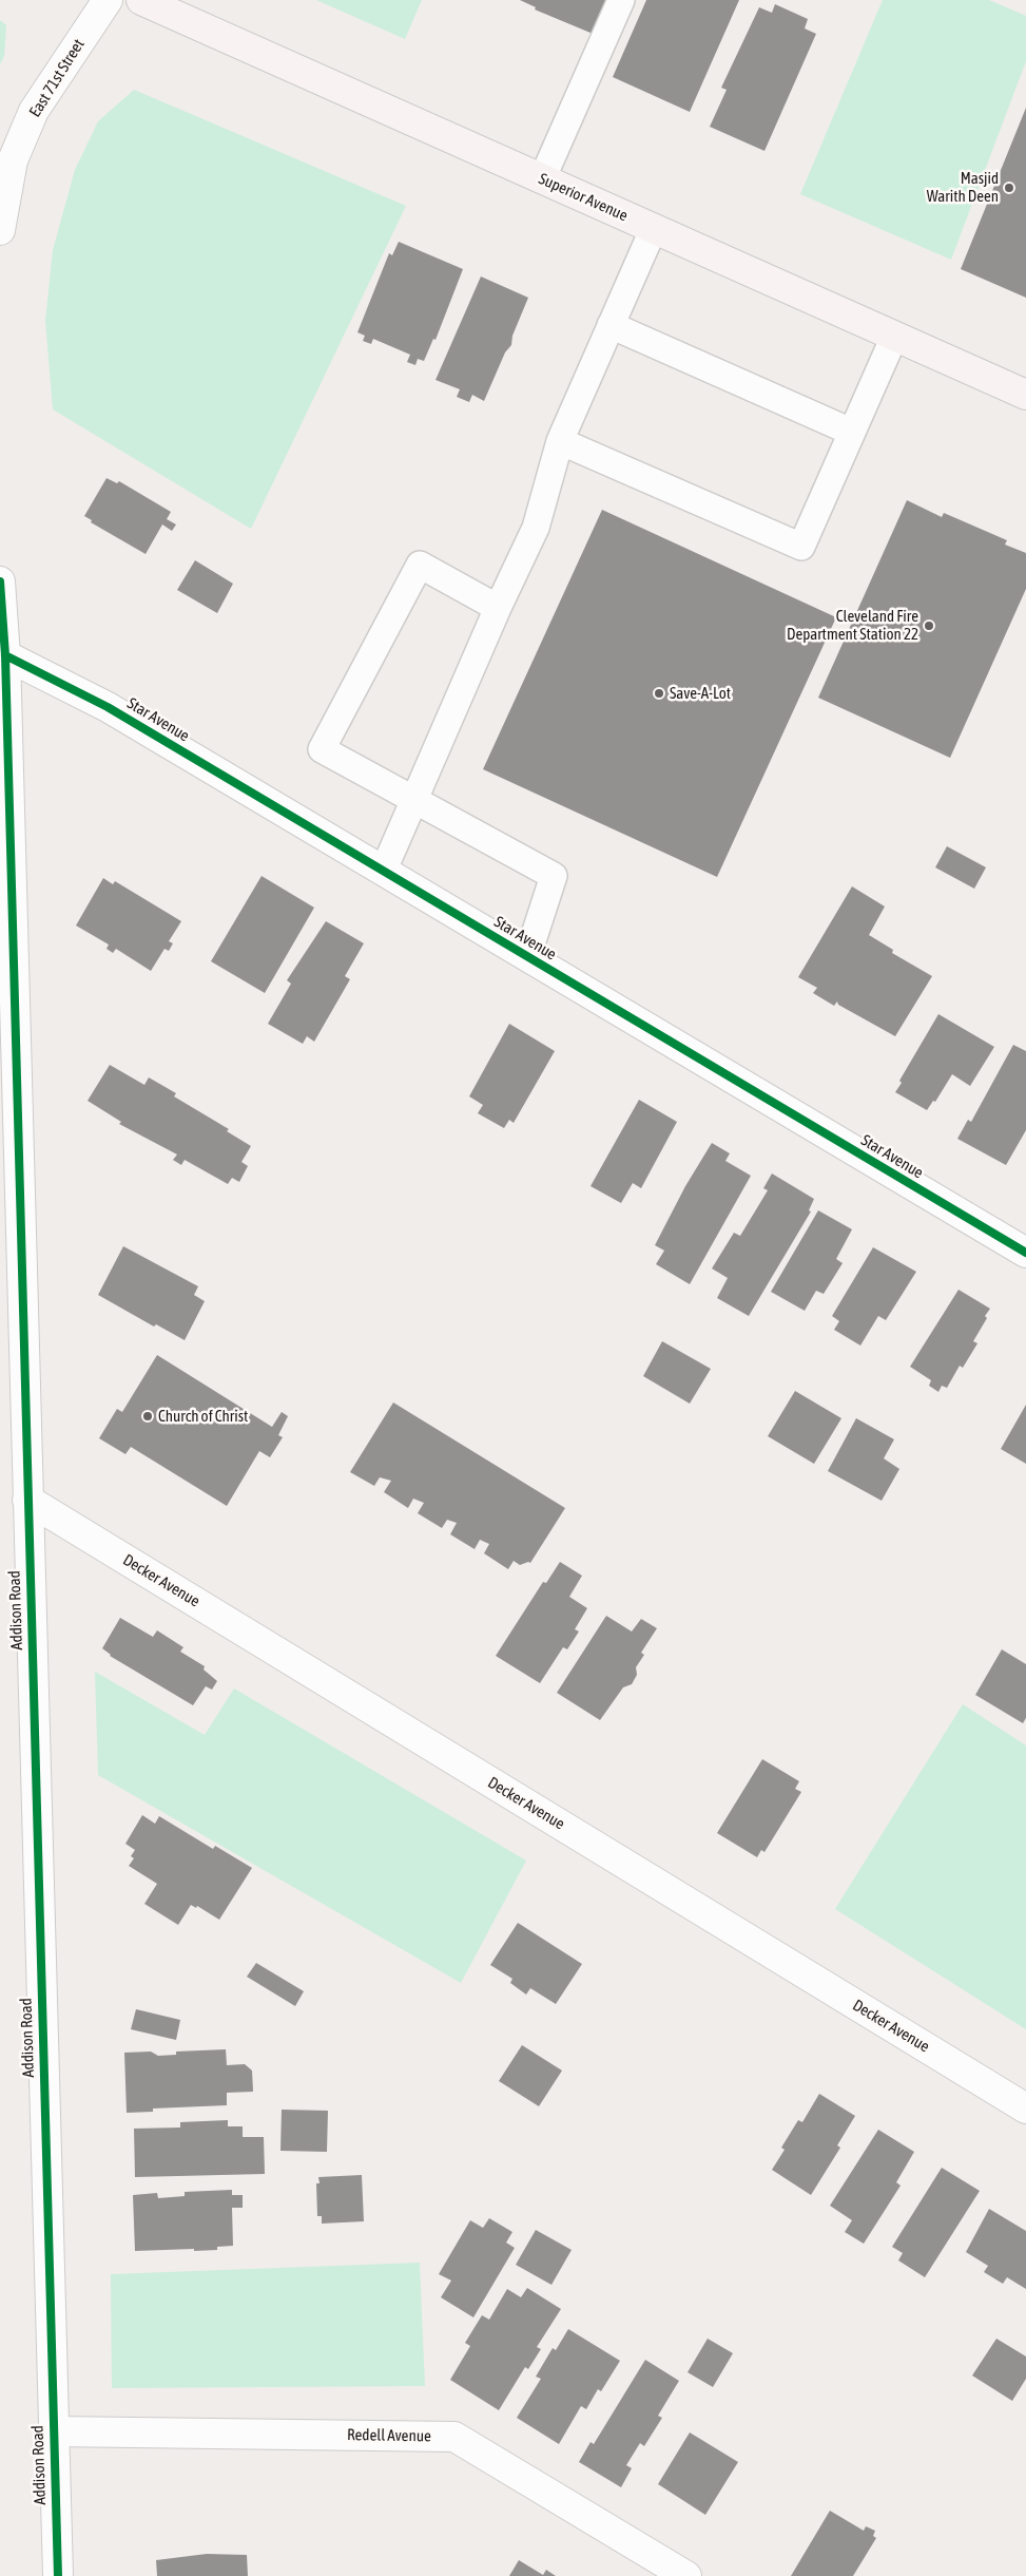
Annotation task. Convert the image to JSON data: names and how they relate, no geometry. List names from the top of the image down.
{
  "streets": {
    "main road": ["Superior Avenue"],
    "street": [
      "East 71st Street",
      "Star Avenue",
      "Decker Avenue",
      "Addison Road",
      "Redell Avenue"
    ]
  },
  "crossings": [
    ["Star Avenue", "Addison Road"],
    ["Decker Avenue", "Addison Road"],
    ["Addison Road", "Redell Avenue"]
  ],
  "places": [
    "Masjid Warith Deen",
    "Cleveland Fire Department Station 22",
    "Save-A-Lot",
    "Church of Christ"
  ]
}
